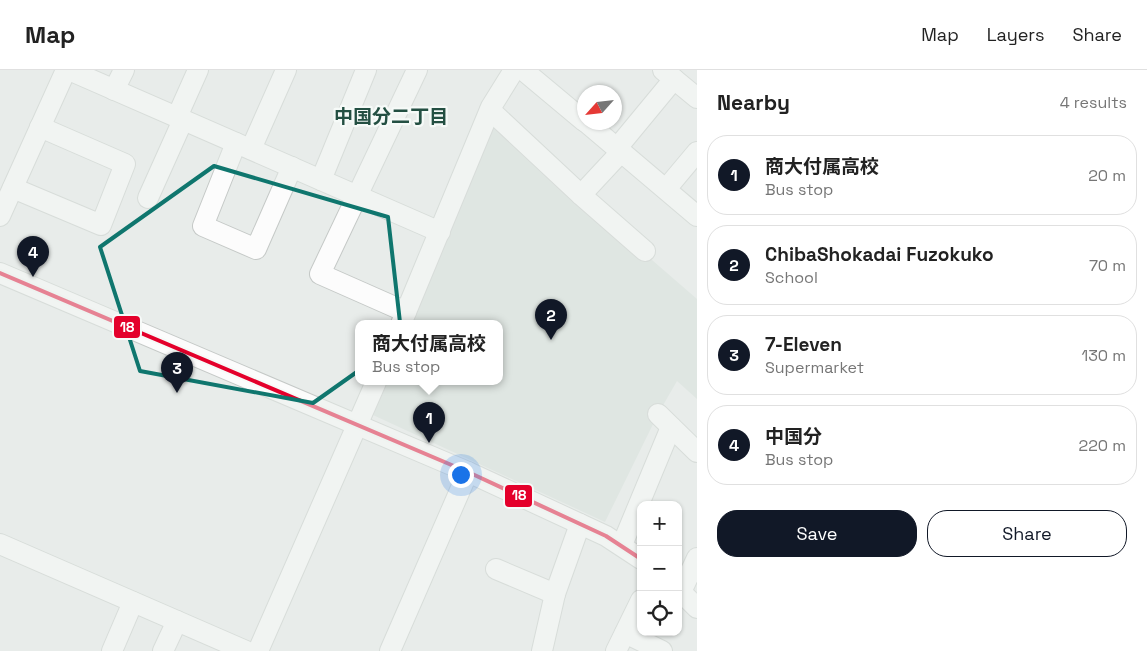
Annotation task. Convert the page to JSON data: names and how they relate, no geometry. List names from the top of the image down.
{
  "districts": ["中国分二丁目"],
  "lines": ["transit line 18"],
  "north": "bottom left",
  "page": {
    "header": "Map",
    "nav": ["Map", "Layers", "Share"],
    "heading": ["Nearby", "4 results"],
    "list": [
      {
        "mark": "1",
        "name": "商大付属高校",
        "note": "Bus stop",
        "value": "20 m"
      },
      {
        "mark": "2",
        "name": "ChibaShokadai Fuzokuko",
        "note": "School",
        "value": "70 m"
      },
      {
        "mark": "3",
        "name": "7-Eleven",
        "note": "Supermarket",
        "value": "130 m"
      },
      {
        "mark": "4",
        "name": "中国分",
        "note": "Bus stop",
        "value": "220 m"
      }
    ],
    "pins": [
      "4",
      "2",
      "3",
      "1"
    ],
    "popup": ["商大付属高校", "Bus stop"],
    "buttons": ["Save", "Share"],
    "map_buttons": ["+", "−"]
  }
}
